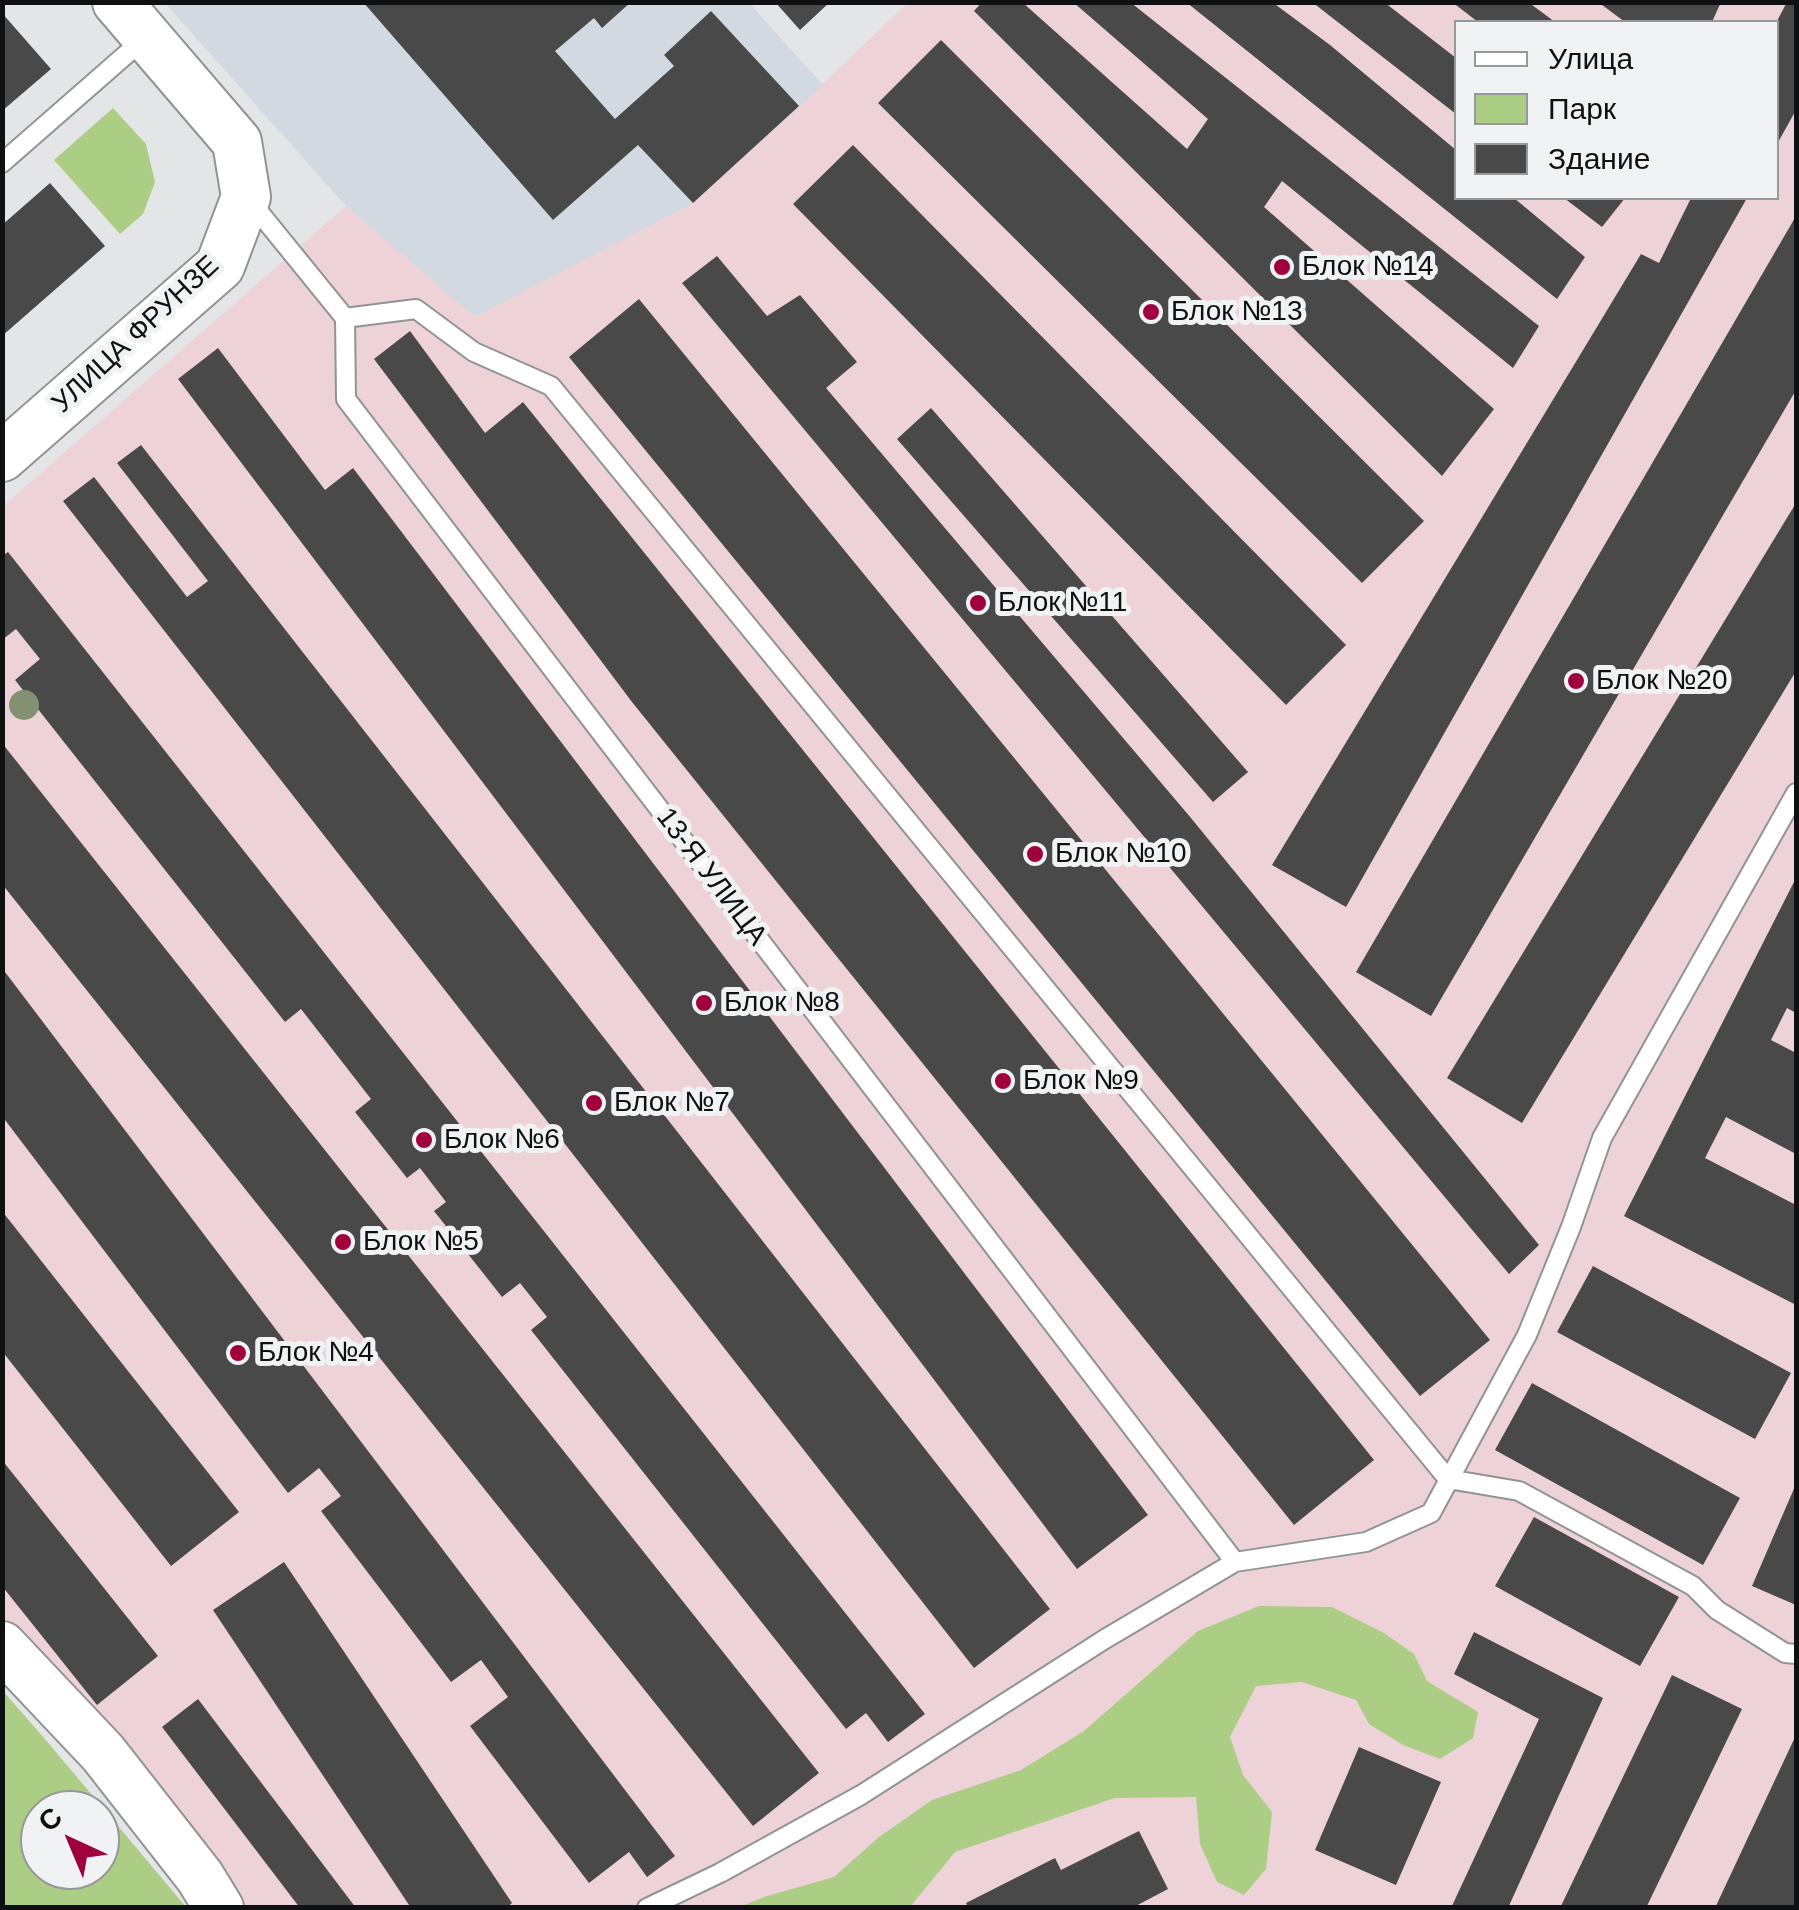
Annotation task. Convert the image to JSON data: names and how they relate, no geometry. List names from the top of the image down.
{
  "streets": {
    "street": ["УЛИЦА ФРУНЗЕ"],
    "lane": ["13-Я УЛИЦА"]
  },
  "places": [
    "Блок №14",
    "Блок №13",
    "Блок №11",
    "Блок №20",
    "Блок №10",
    "Блок №8",
    "Блок №9",
    "Блок №7",
    "Блок №6",
    "Блок №5",
    "Блок №4"
  ],
  "legend": ["Улица", "Парк", "Здание"],
  "north": "top left"
}
